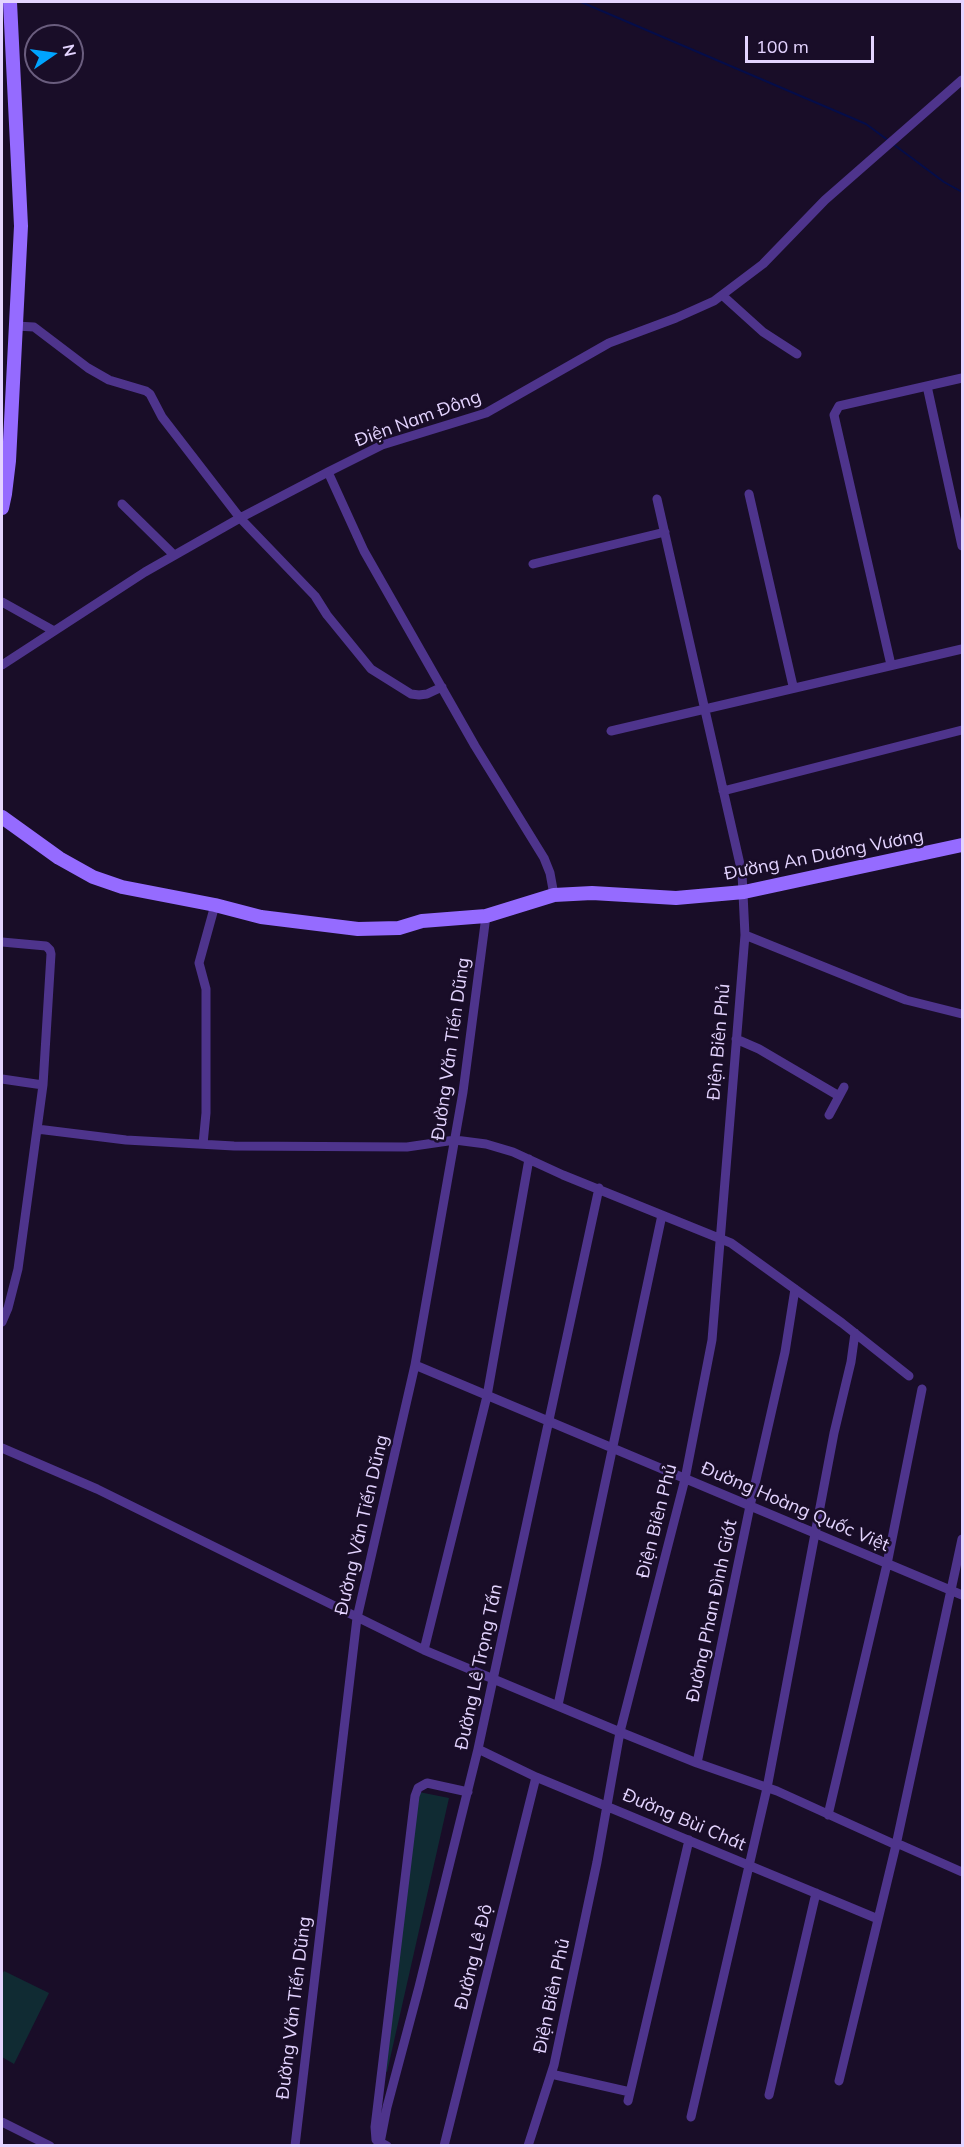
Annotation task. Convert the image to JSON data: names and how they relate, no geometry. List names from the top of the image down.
{
  "streets": {
    "main road": ["Đường An Dương Vương"],
    "street": [
      "Điện Nam Đông",
      "Điện Biên Phủ",
      "Đường Văn Tiến Dũng",
      "Đường Hoàng Quốc Việt",
      "Đường Phan Đình Giót",
      "Đường Lê Trọng Tấn",
      "Đường Bùi Chát",
      "Đường Lê Độ"
    ]
  },
  "crossings": [
    ["Đường An Dương Vương", "Điện Biên Phủ"],
    ["Đường An Dương Vương", "Đường Văn Tiến Dũng"],
    ["Điện Biên Phủ", "Đường Hoàng Quốc Việt"],
    ["Điện Biên Phủ", "Đường Bùi Chát"],
    ["Đường Văn Tiến Dũng", "Đường Hoàng Quốc Việt"],
    ["Đường Hoàng Quốc Việt", "Đường Phan Đình Giót"],
    ["Đường Hoàng Quốc Việt", "Đường Lê Trọng Tấn"],
    ["Đường Lê Trọng Tấn", "Đường Bùi Chát"],
    ["Đường Bùi Chát", "Đường Lê Độ"]
  ],
  "scale_bar": "100 m",
  "north": "right"
}
